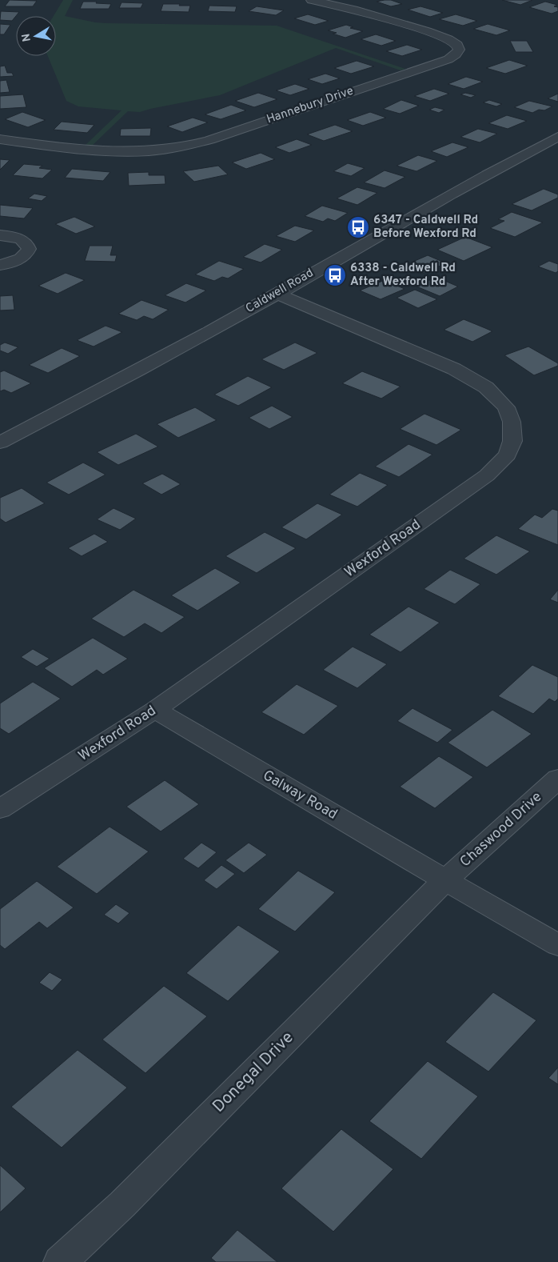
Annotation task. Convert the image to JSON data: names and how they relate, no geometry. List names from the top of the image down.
{
  "streets": {
    "street": [
      "Hannebury Drive",
      "Caldwell Road",
      "Wexford Road",
      "Galway Road",
      "Chaswood Drive",
      "Donegal Drive"
    ]
  },
  "crossings": [
    ["Caldwell Road", "Wexford Road"],
    ["Wexford Road", "Galway Road"],
    ["Galway Road", "Chaswood Drive"],
    ["Galway Road", "Donegal Drive"],
    ["Chaswood Drive", "Donegal Drive"]
  ],
  "places": {
    "bus stop": ["6347 - Caldwell Rd Before Wexford Rd", "6338 - Caldwell Rd After Wexford Rd"]
  },
  "north": "left"
}
